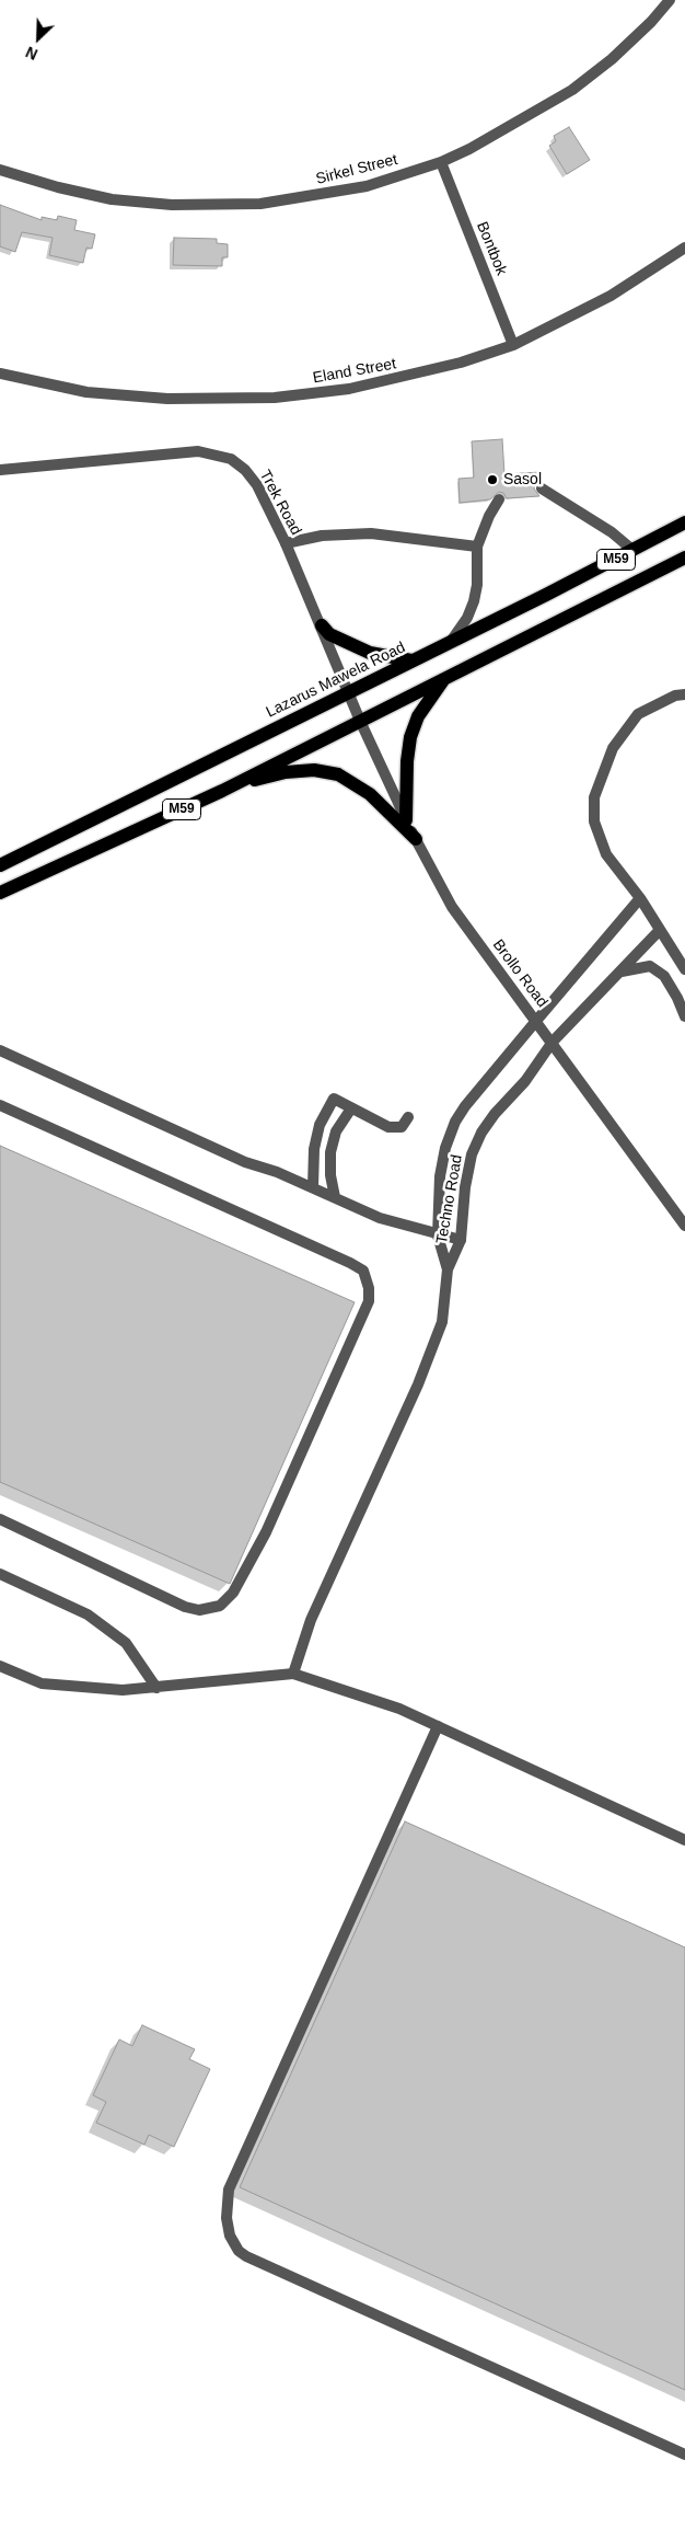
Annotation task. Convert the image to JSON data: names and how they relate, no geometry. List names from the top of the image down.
{
  "streets": {
    "main road": ["M59", "Lazarus Mawela Road"],
    "street": [
      "Sirkel Street",
      "Bontbok",
      "Eland Street",
      "Trek Road",
      "Brollo Road",
      "Techno Road"
    ]
  },
  "crossings": [
    ["Sirkel Street", "Bontbok"],
    ["Bontbok", "Eland Street"],
    ["Trek Road", "M59"],
    ["Trek Road", "Lazarus Mawela Road"],
    ["Trek Road", "Brollo Road"],
    ["M59", "Brollo Road"],
    ["Brollo Road", "Techno Road"]
  ],
  "places": ["Sasol"],
  "north": "bottom left"
}
